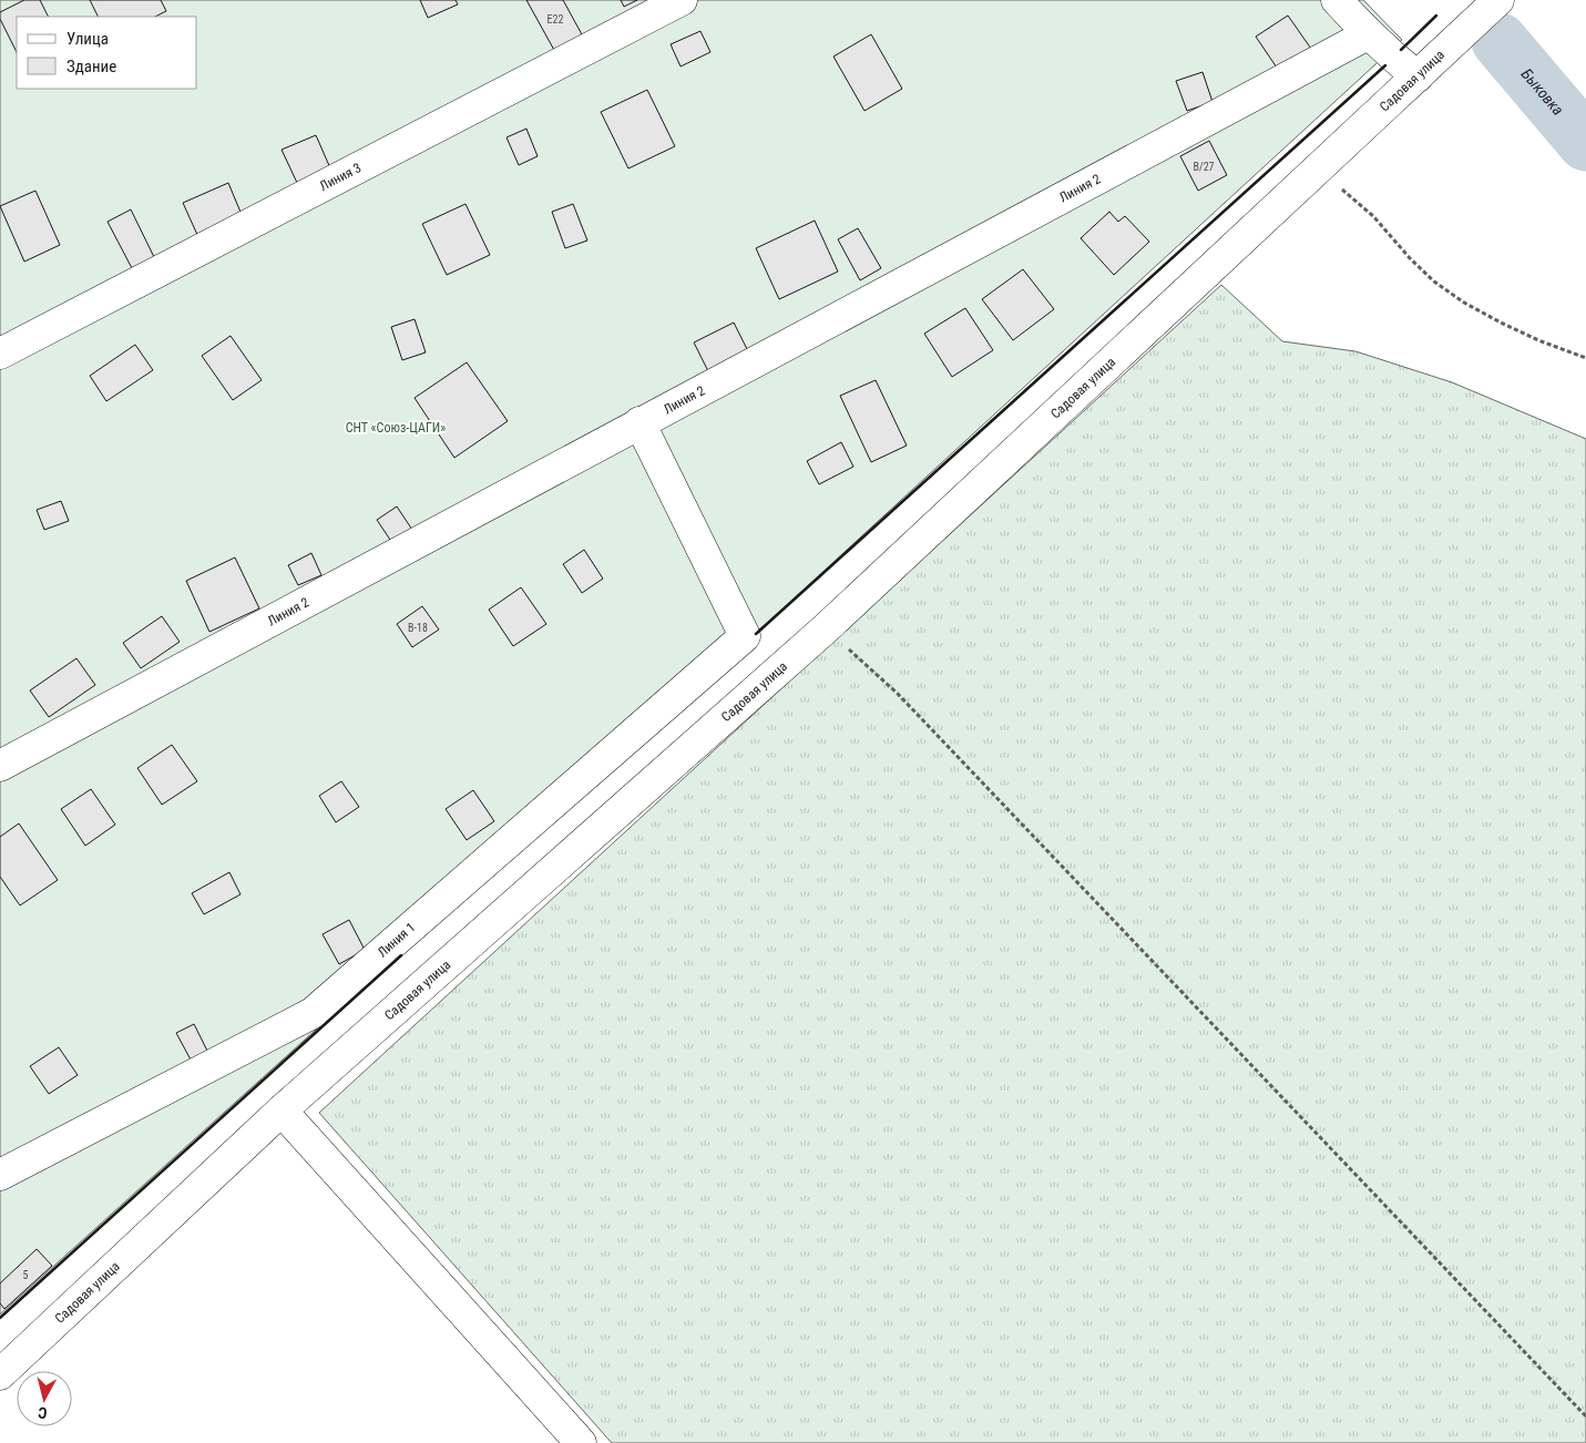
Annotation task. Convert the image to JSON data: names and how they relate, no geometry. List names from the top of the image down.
{
  "streets": {
    "street": [
      "Садовая улица",
      "Линия 3",
      "Линия 2",
      "Линия 1"
    ]
  },
  "crossings": [
    ["Линия 2", "Линия 1"]
  ],
  "water": ["Быковка"],
  "parks": ["СНТ «Союз-ЦАГИ»"],
  "house_numbers": [
    "Е22",
    "В/27",
    "В-18",
    "5"
  ],
  "legend": ["Улица", "Здание"],
  "north": "bottom"
}
